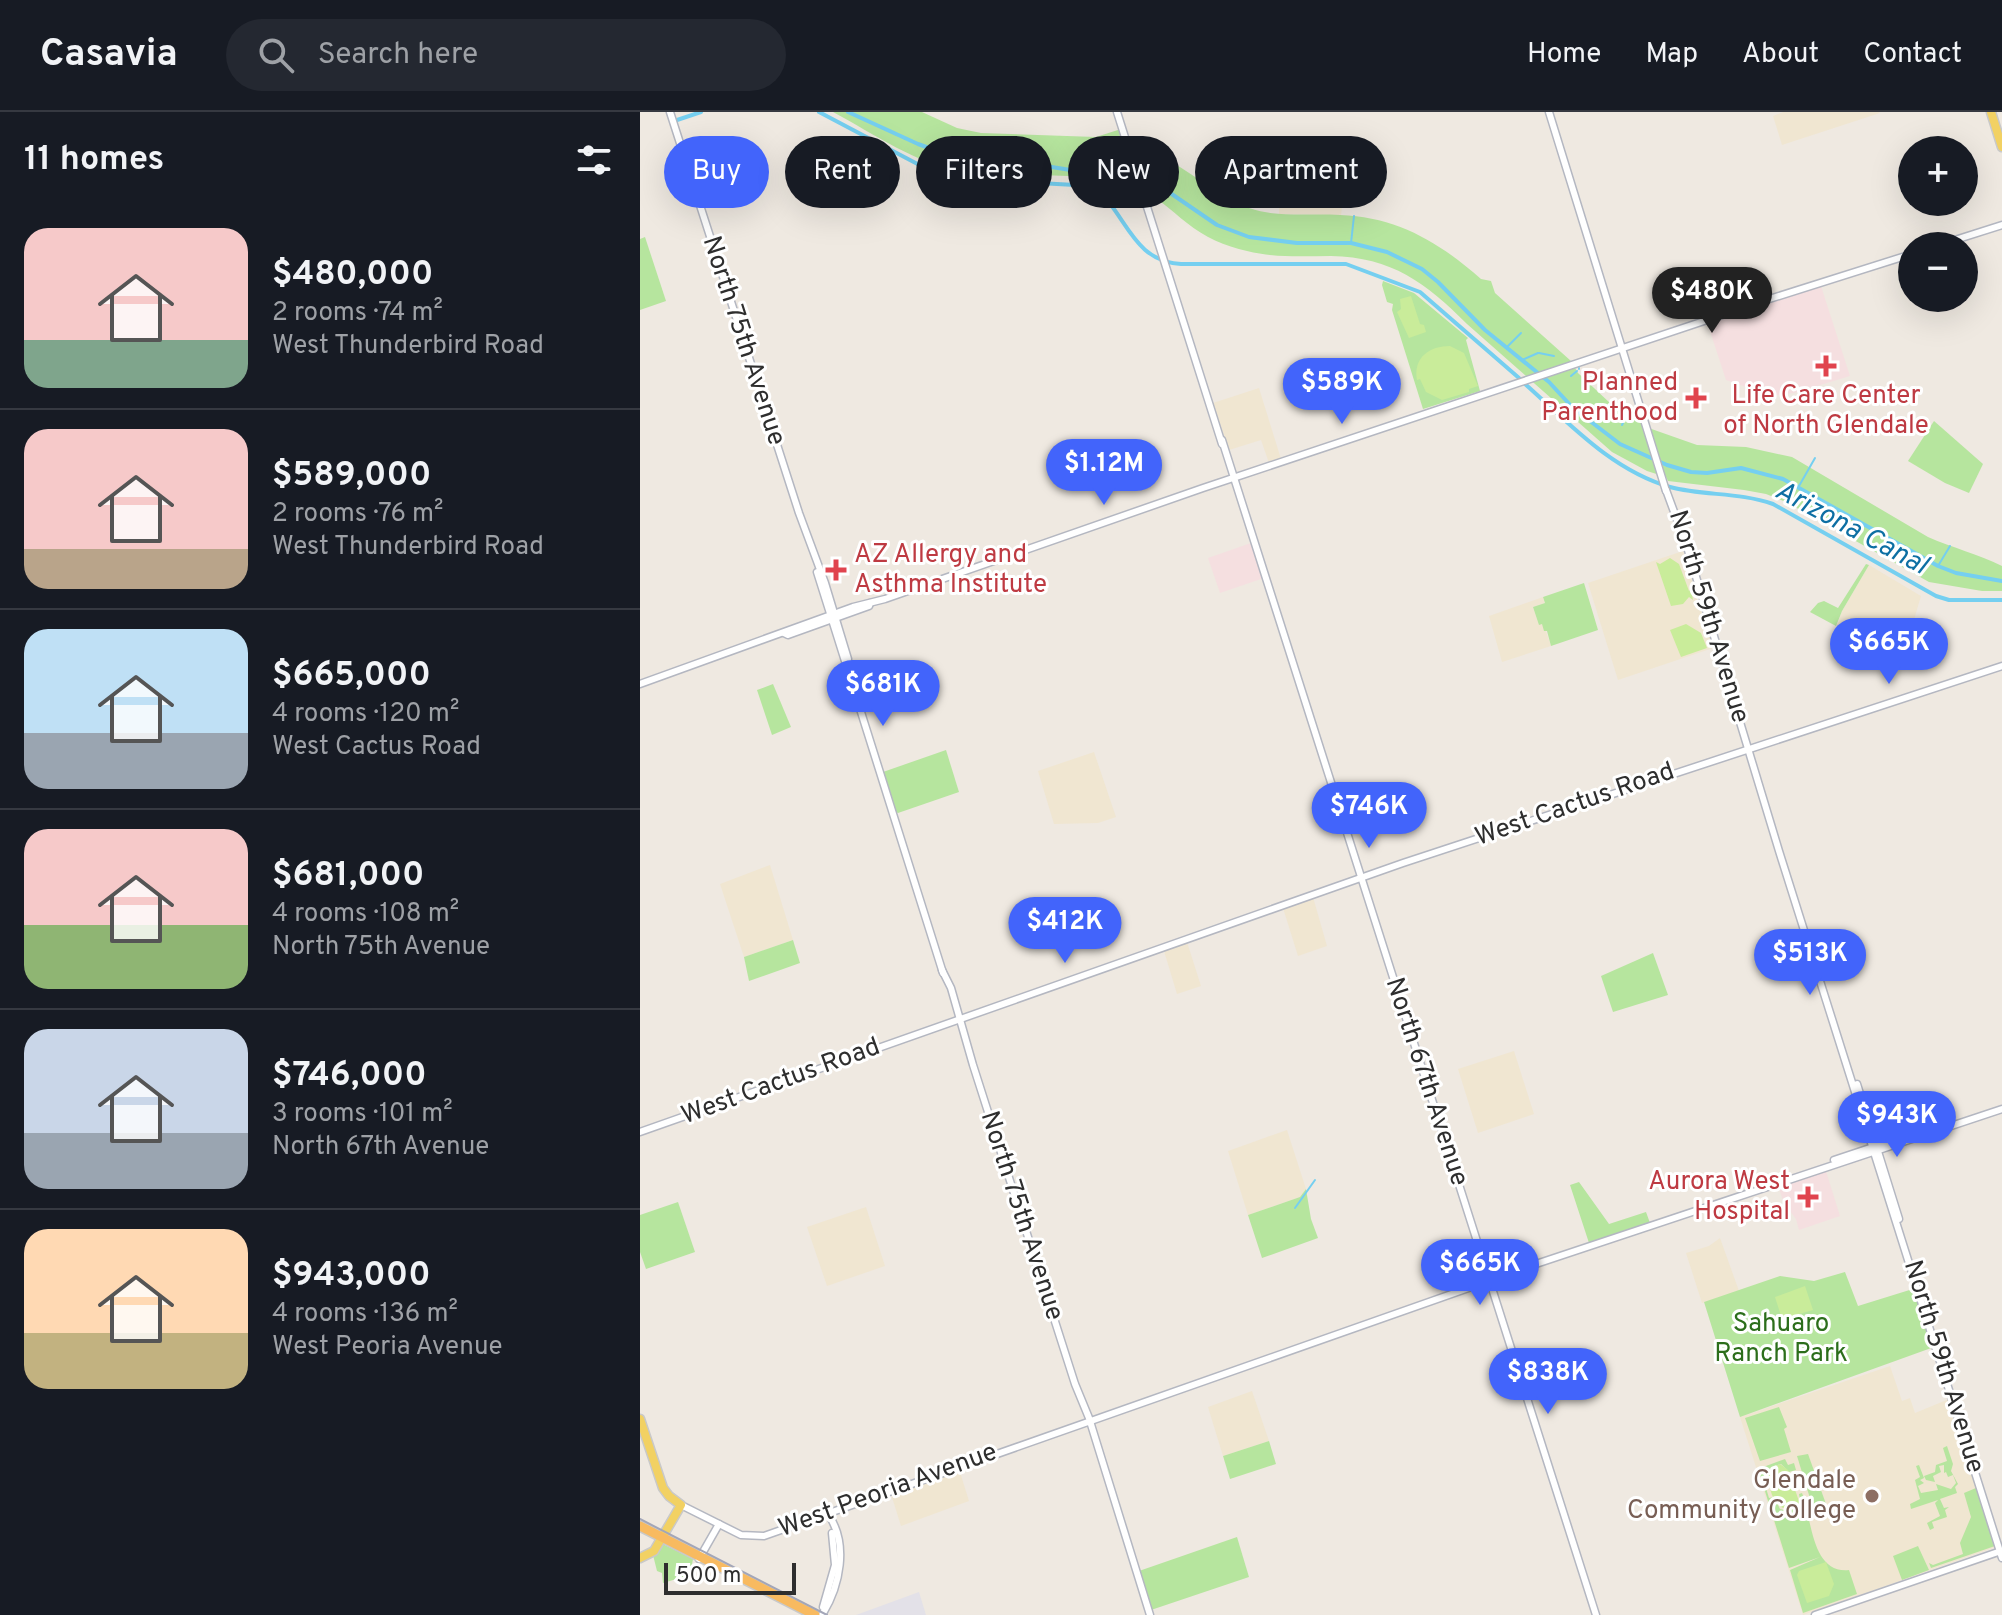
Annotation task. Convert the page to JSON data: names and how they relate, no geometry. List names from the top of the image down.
{
  "streets": {
    "main road": [
      "North 75th Avenue",
      "North 59th Avenue",
      "West Cactus Road",
      "North 67th Avenue",
      "West Peoria Avenue"
    ]
  },
  "crossings": [
    ["North 75th Avenue", "West Cactus Road"],
    ["North 75th Avenue", "West Peoria Avenue"],
    ["North 59th Avenue", "West Cactus Road"],
    ["North 59th Avenue", "West Peoria Avenue"],
    ["West Cactus Road", "North 67th Avenue"],
    ["North 67th Avenue", "West Peoria Avenue"]
  ],
  "water": ["Arizona Canal"],
  "parks": ["Sahuaro Ranch Park"],
  "places": {
    "health": [
      "Life Care Center of North Glendale",
      "Planned Parenthood",
      "AZ Allergy and Asthma Institute",
      "Aurora West Hospital"
    ],
    "other": ["Glendale Community College"]
  },
  "scale_bar": "500 m",
  "page": {
    "header": "Casavia",
    "search": "Search here",
    "nav": [
      "Home",
      "Map",
      "About",
      "Contact"
    ],
    "heading": "11 homes",
    "map_buttons": ["+", "−"],
    "chip": [
      "Buy",
      "Rent",
      "Filters",
      "New",
      "Apartment"
    ],
    "list": [
      {
        "name": "$480,000",
        "note": "2 rooms · 74 m² · West Thunderbird Road"
      },
      {
        "name": "$589,000",
        "note": "2 rooms · 76 m² · West Thunderbird Road"
      },
      {
        "name": "$665,000",
        "note": "4 rooms · 120 m² · West Cactus Road"
      },
      {
        "name": "$681,000",
        "note": "4 rooms · 108 m² · North 75th Avenue"
      },
      {
        "name": "$746,000",
        "note": "3 rooms · 101 m² · North 67th Avenue"
      },
      {
        "name": "$943,000",
        "note": "4 rooms · 136 m² · West Peoria Avenue"
      }
    ],
    "price": [
      "$480K",
      "$589K",
      "$1.12M",
      "$665K",
      "$681K",
      "$746K",
      "$412K",
      "$513K",
      "$943K",
      "$665K",
      "$838K"
    ],
    "scale": "500 m"
  }
}
